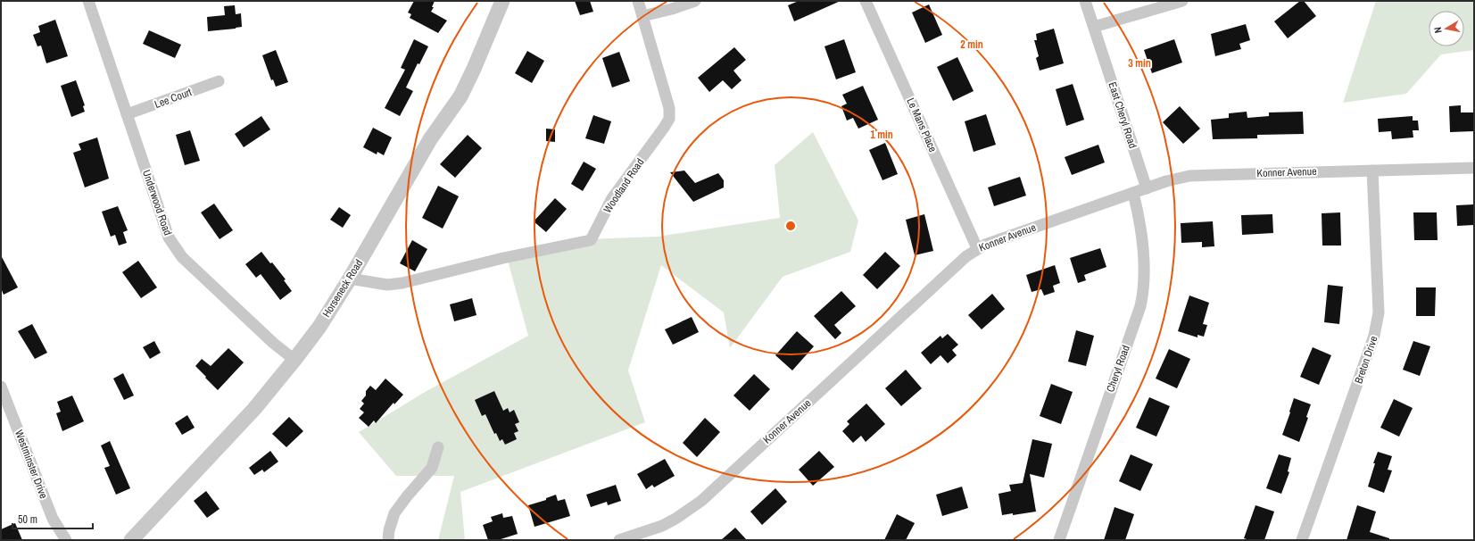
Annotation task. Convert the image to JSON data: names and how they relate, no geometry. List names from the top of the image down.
{
  "streets": {
    "street": [
      "Lee Court",
      "East Cheryl Road",
      "Le Mans Place",
      "Konner Avenue",
      "Woodland Road",
      "Underwood Road",
      "Horseneck Road",
      "Breton Drive",
      "Cheryl Road",
      "Westminster Drive"
    ]
  },
  "crossings": [
    ["Lee Court", "Underwood Road"],
    ["East Cheryl Road", "Konner Avenue"],
    ["Le Mans Place", "Konner Avenue"],
    ["Konner Avenue", "Breton Drive"],
    ["Konner Avenue", "Cheryl Road"],
    ["Woodland Road", "Horseneck Road"],
    ["Underwood Road", "Horseneck Road"]
  ],
  "scale_bar": "50 m",
  "north": "left",
  "rings": ["2 min", "3 min", "1 min"]
}
